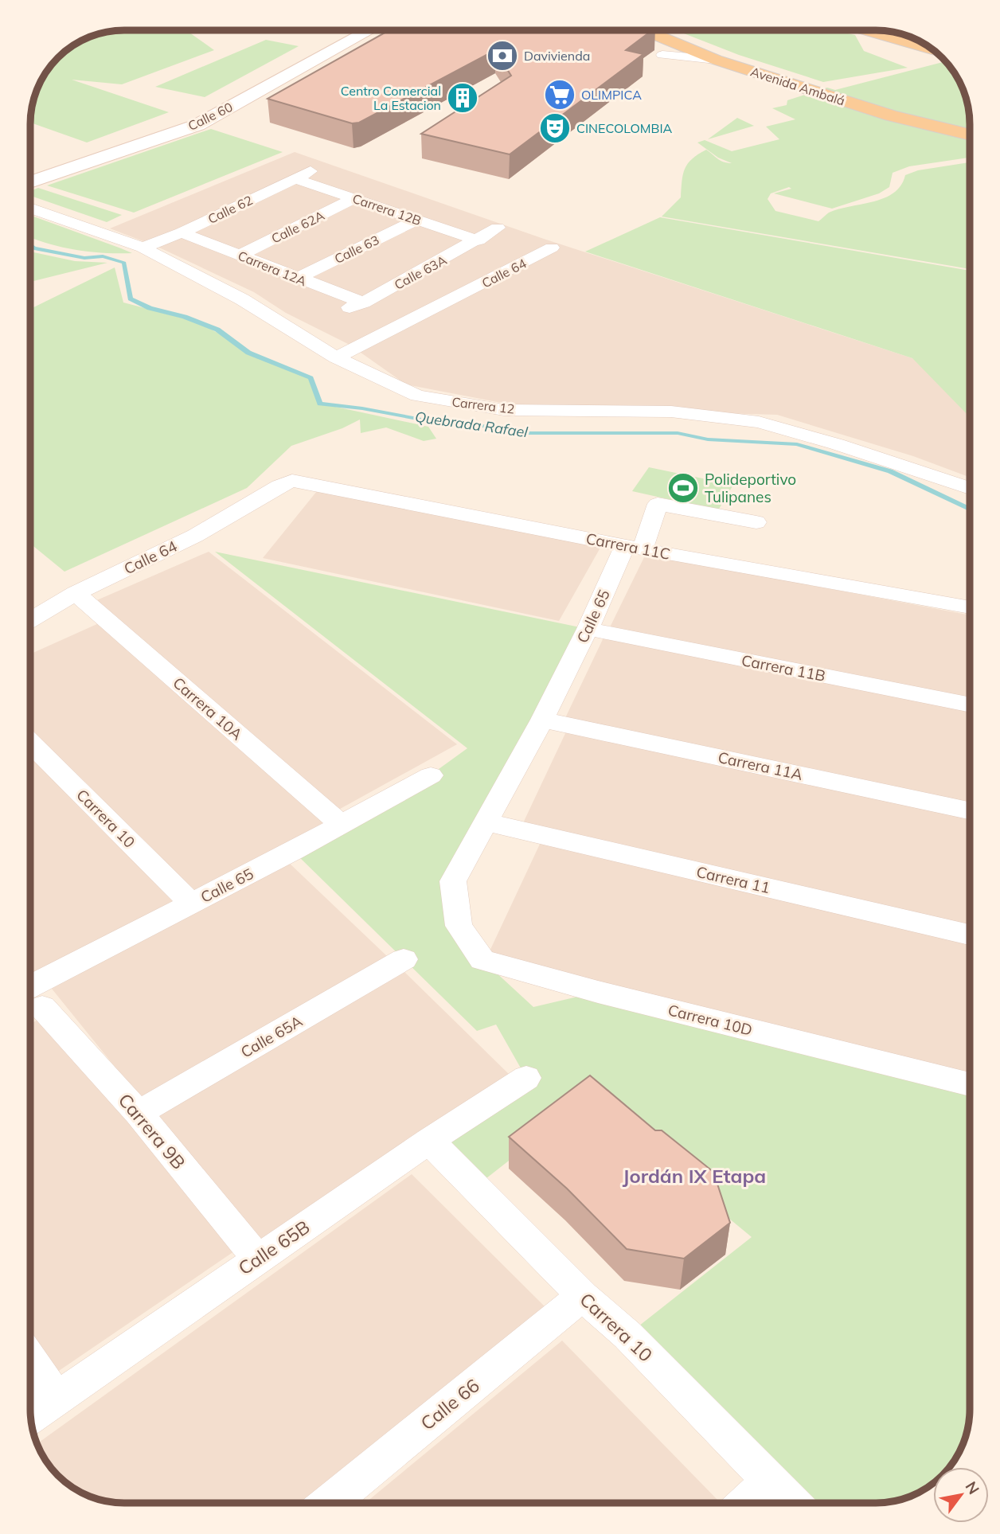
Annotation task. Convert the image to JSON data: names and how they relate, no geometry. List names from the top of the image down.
{
  "streets": {
    "main road": ["Avenida Ambalá", "Calle 60"],
    "street": [
      "Calle 62",
      "Carrera 12B",
      "Calle 62A",
      "Calle 63",
      "Carrera 12A",
      "Calle 63A",
      "Calle 64",
      "Carrera 12",
      "Carrera 11C",
      "Calle 65",
      "Carrera 11B",
      "Carrera 10A",
      "Carrera 11A",
      "Carrera 10",
      "Carrera 11",
      "Carrera 10D",
      "Calle 65A",
      "Carrera 9B",
      "Calle 65B",
      "Calle 66"
    ]
  },
  "crossings": [
    ["Calle 62", "Carrera 12B"],
    ["Calle 62", "Carrera 12A"],
    ["Calle 62", "Carrera 12"],
    ["Carrera 12B", "Calle 62A"],
    ["Carrera 12B", "Calle 63"],
    ["Carrera 12B", "Calle 63A"],
    ["Calle 62A", "Carrera 12A"],
    ["Calle 63", "Carrera 12A"],
    ["Carrera 12A", "Calle 63A"],
    ["Calle 64", "Carrera 12"],
    ["Calle 64", "Carrera 11C"],
    ["Calle 64", "Carrera 10A"],
    ["Carrera 11C", "Calle 65"],
    ["Calle 65", "Carrera 11B"],
    ["Calle 65", "Carrera 10A"],
    ["Calle 65", "Carrera 11A"],
    ["Calle 65", "Carrera 10"],
    ["Calle 65", "Carrera 11"],
    ["Calle 65", "Carrera 10D"],
    ["Calle 65", "Carrera 9B"],
    ["Carrera 10", "Calle 65B"],
    ["Carrera 10", "Calle 66"],
    ["Calle 65A", "Carrera 9B"],
    ["Carrera 9B", "Calle 65B"]
  ],
  "districts": ["Jordán IX Etapa"],
  "water": ["Quebrada Rafael"],
  "places": {
    "bank": ["Davivienda"],
    "supermarket": ["OLIMPICA"],
    "building": ["Centro Comercial La Estacion"],
    "theatre": ["CINECOLOMBIA"],
    "sports": ["Polideportivo Tulipanes"]
  },
  "north": "top right"
}
